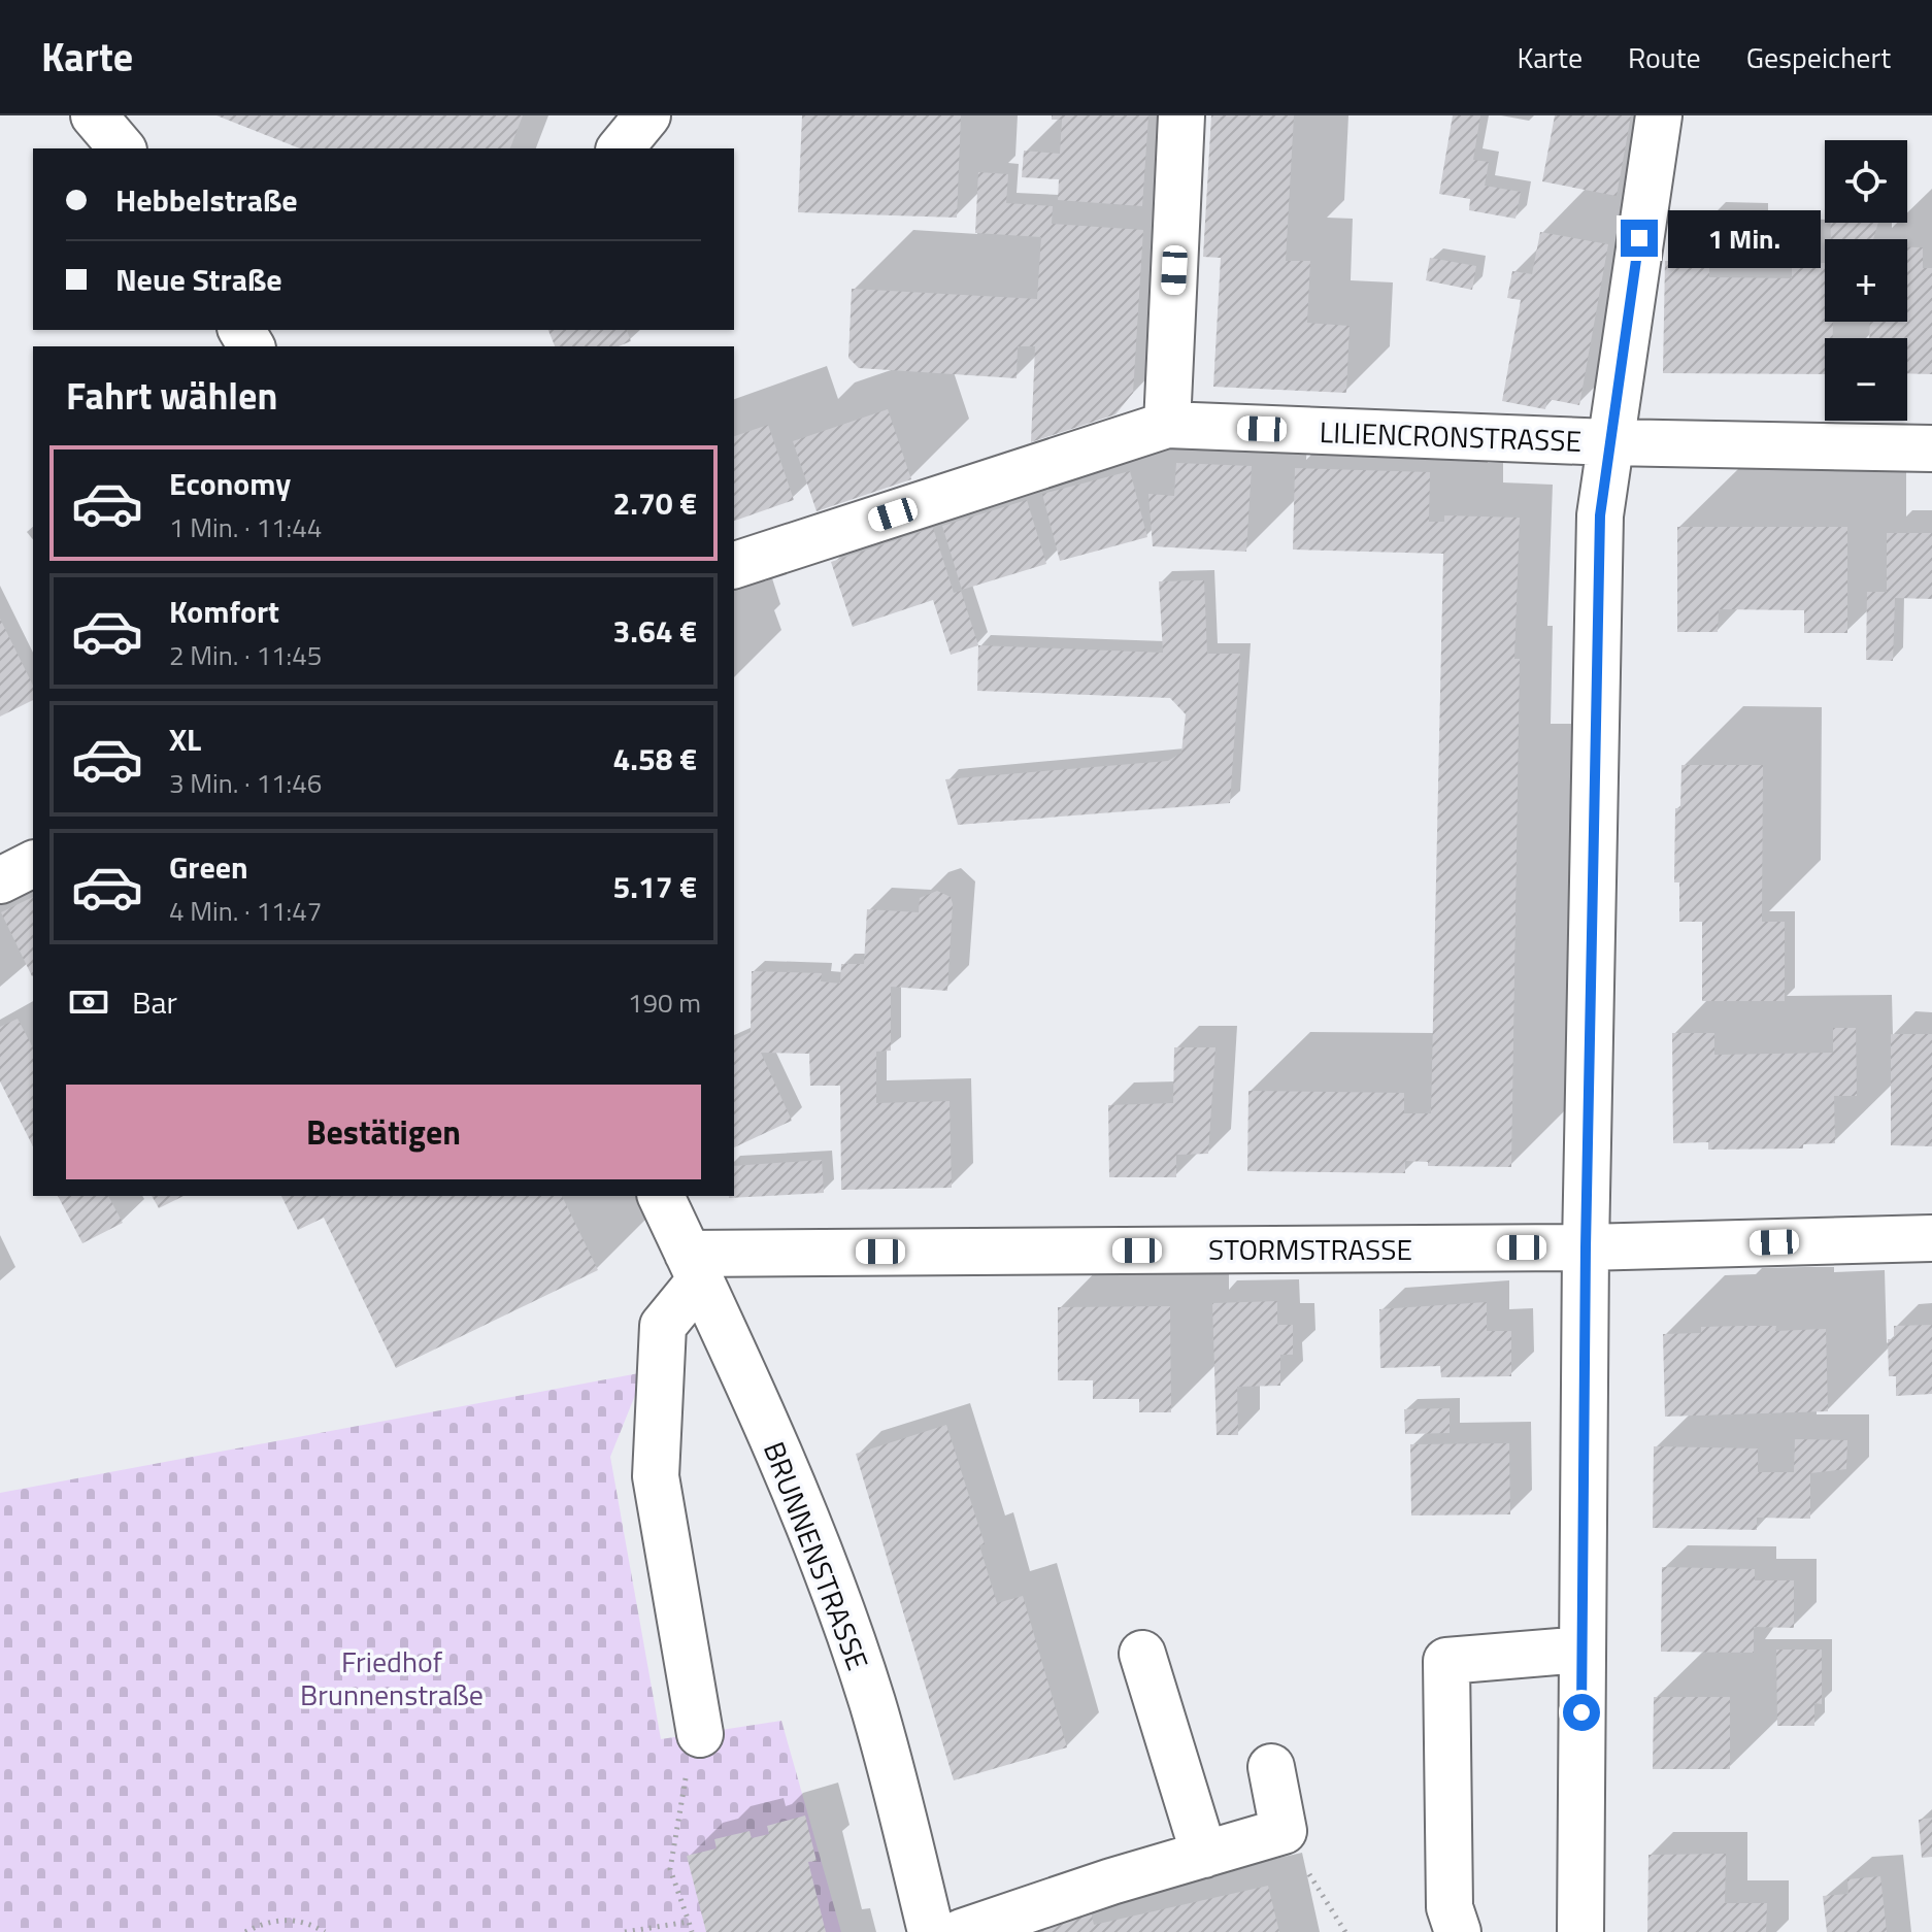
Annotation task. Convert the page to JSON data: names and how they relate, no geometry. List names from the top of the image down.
{
  "streets": {
    "street": ["LILIENCRONSTRASSE", "STORMSTRASSE", "BRUNNENSTRASSE"]
  },
  "crossings": [
    ["STORMSTRASSE", "BRUNNENSTRASSE"]
  ],
  "parks": ["Friedhof Brunnenstraße"],
  "page": {
    "header": "Karte",
    "nav": ["Karte", "Route", "Gespeichert"],
    "map_buttons": ["+", "−"],
    "banner": ["Hebbelstraße", "Neue Straße"],
    "bubble": "1 Min.",
    "heading": "Fahrt wählen",
    "list": [
      {
        "name": "Economy",
        "note": "1 Min. · 11:44",
        "value": "2.70 €"
      },
      {
        "name": "Komfort",
        "note": "2 Min. · 11:45",
        "value": "3.64 €"
      },
      {
        "name": "XL",
        "note": "3 Min. · 11:46",
        "value": "4.58 €"
      },
      {
        "name": "Green",
        "note": "4 Min. · 11:47",
        "value": "5.17 €"
      }
    ],
    "pay": ["Bar", "190 m"],
    "buttons": "Bestätigen"
  }
}
